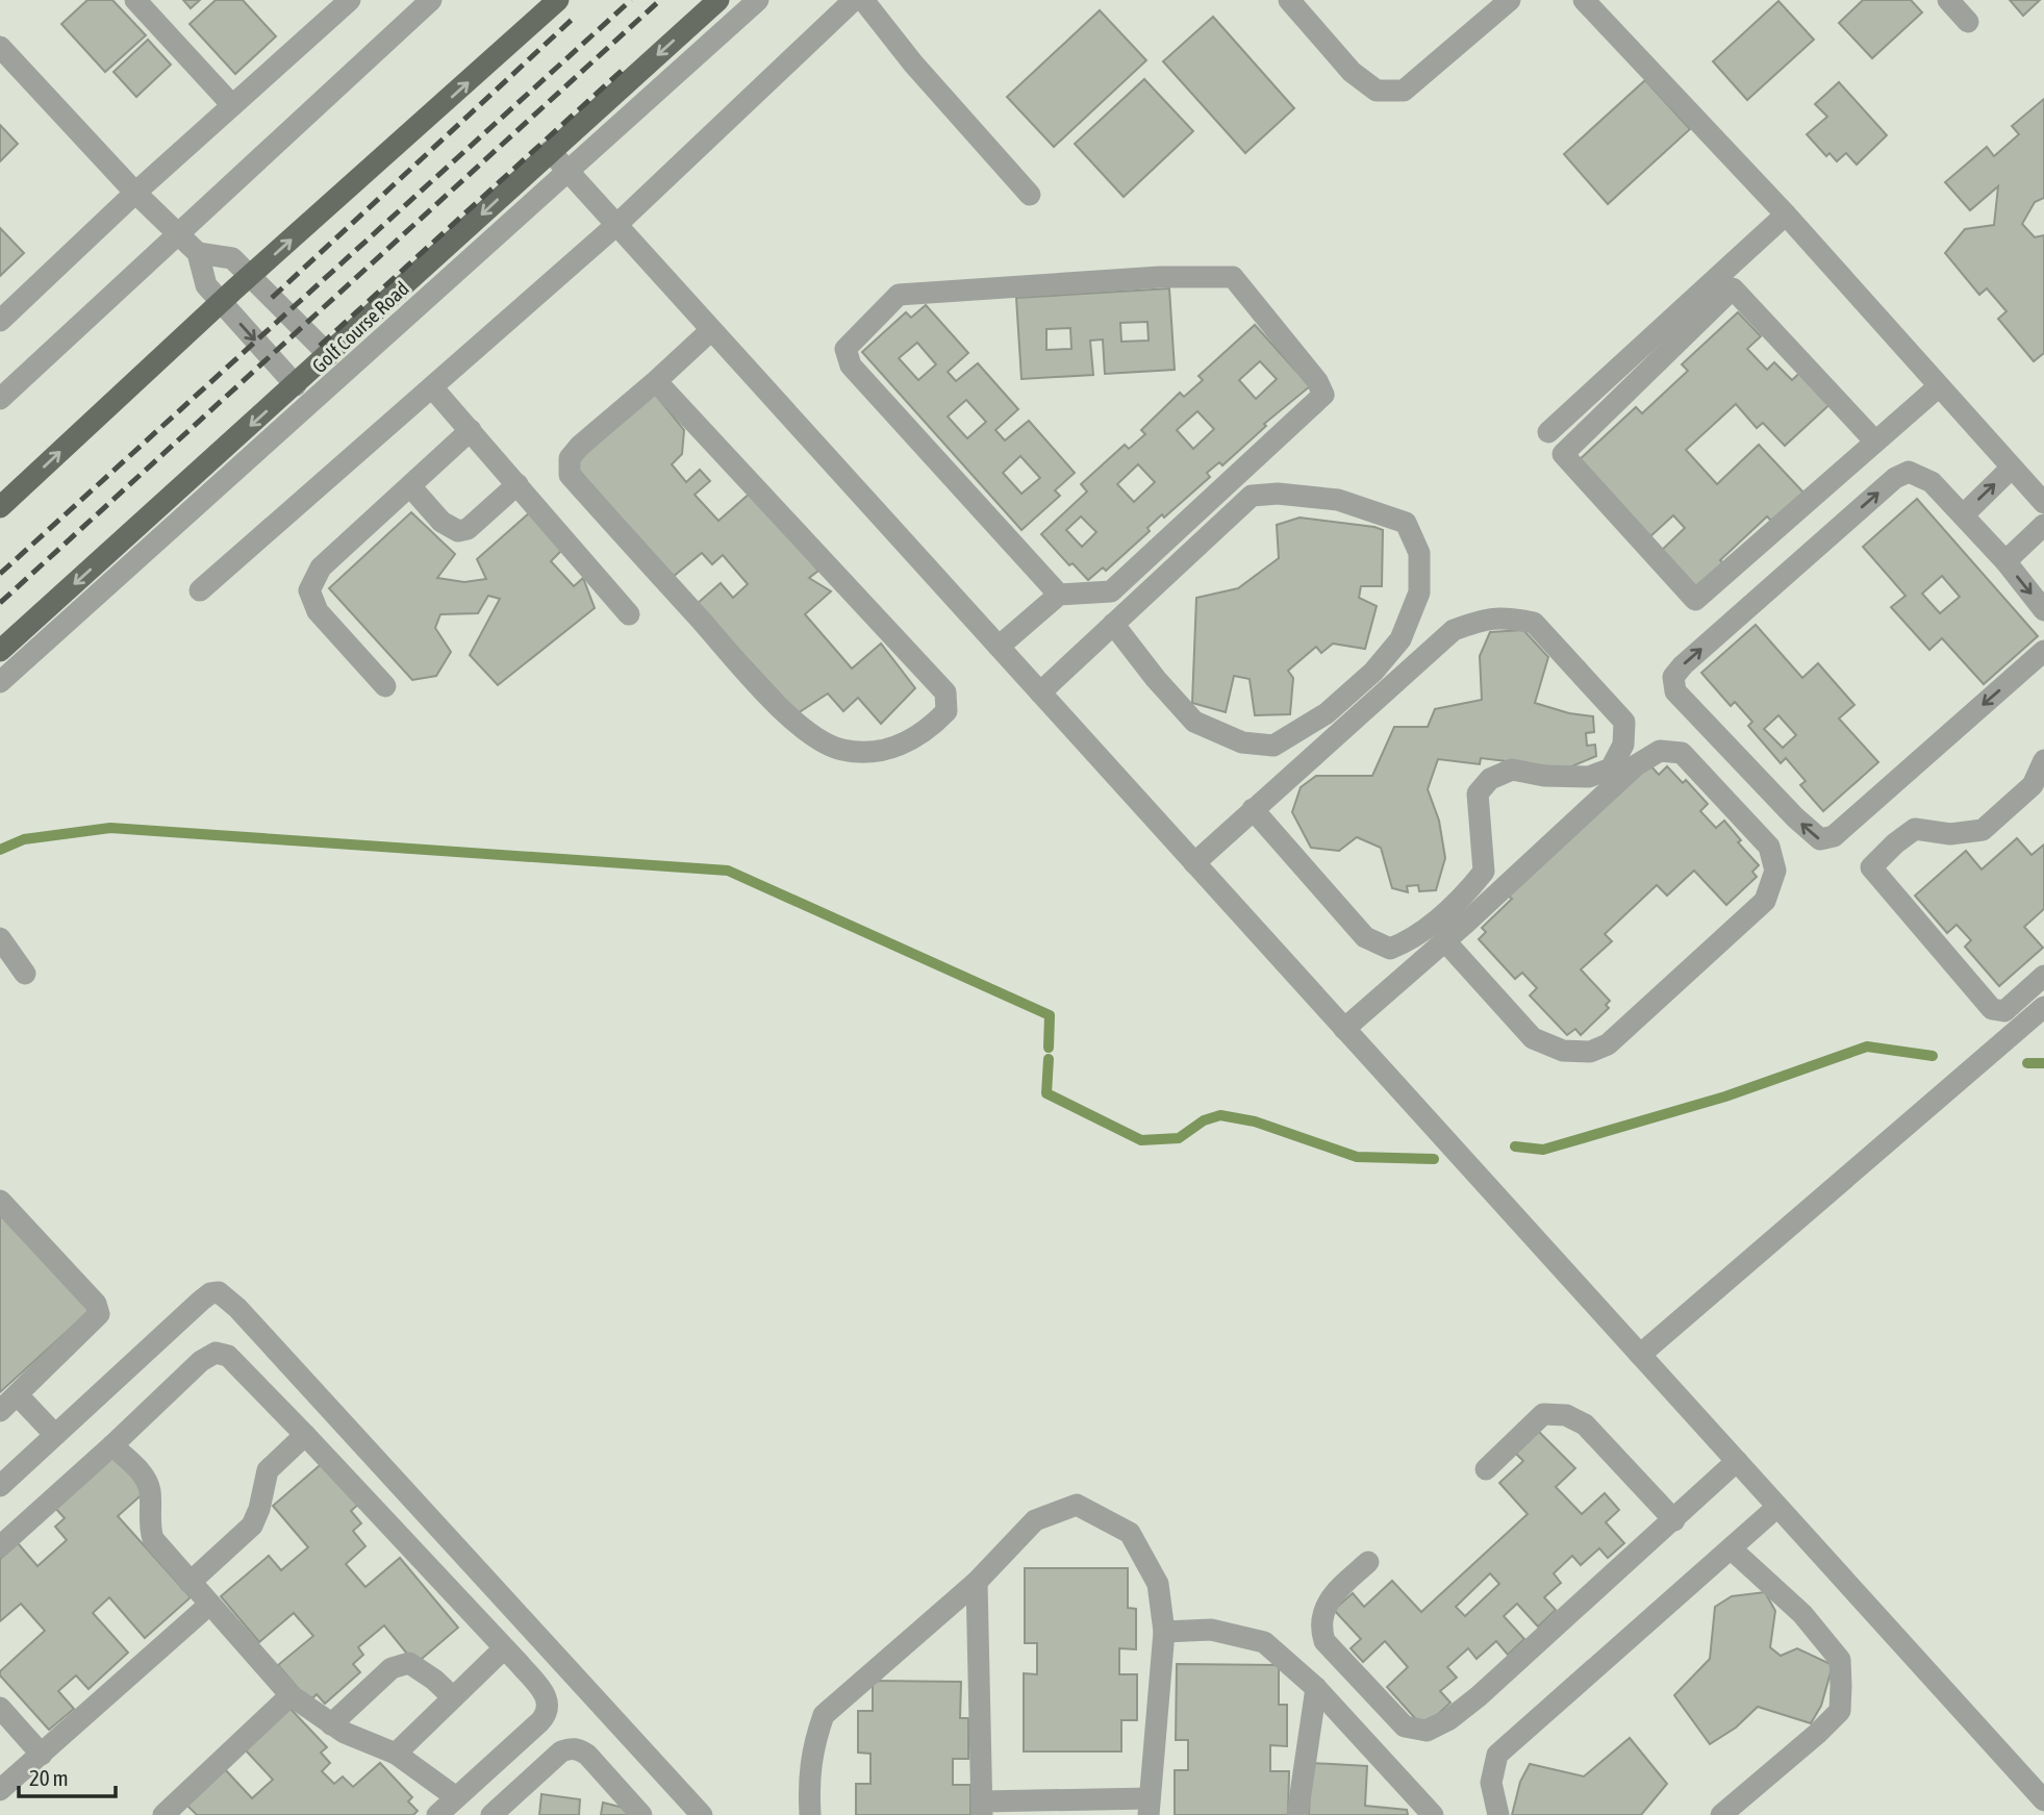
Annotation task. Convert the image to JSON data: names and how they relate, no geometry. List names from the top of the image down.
{
  "streets": {
    "main road": ["Golf Course Road"]
  },
  "scale_bar": "20 m"
}
